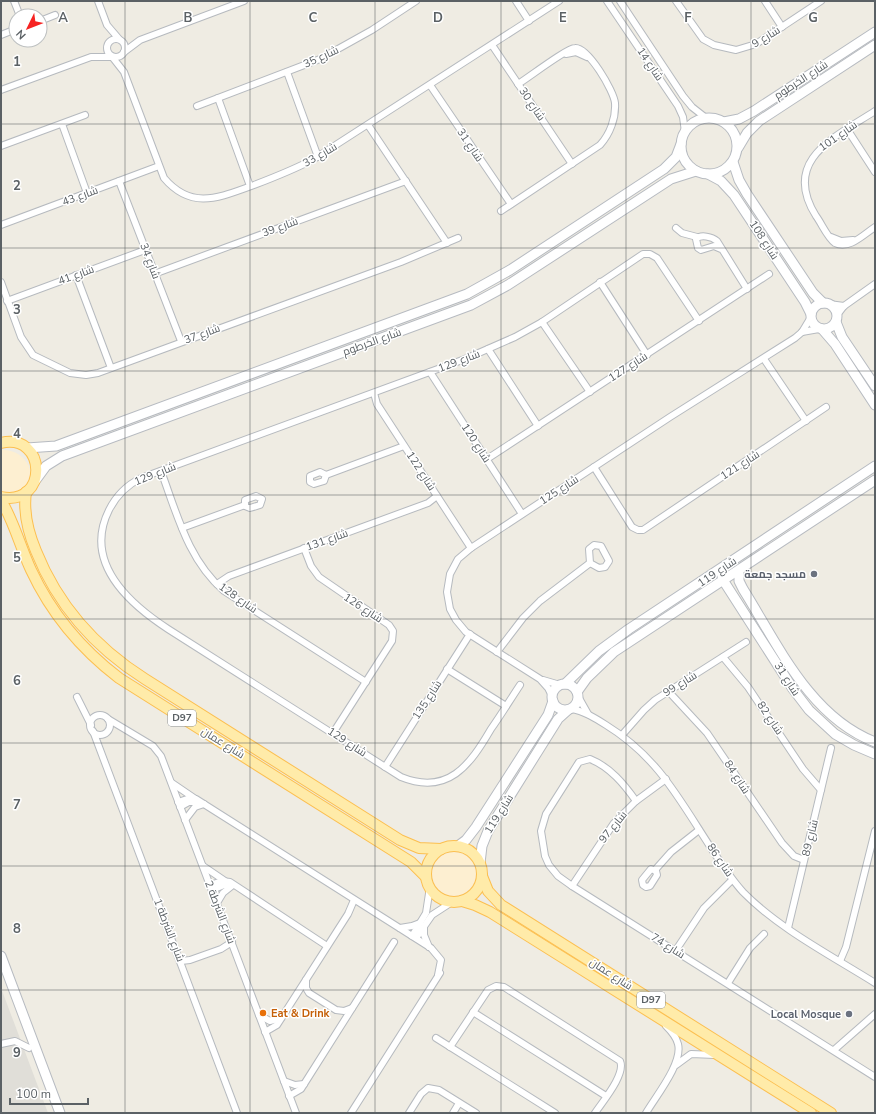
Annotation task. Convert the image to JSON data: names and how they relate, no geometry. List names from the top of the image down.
{
  "streets": {
    "main road": ["D97", "شارع عمان"],
    "street": [
      "شارع 9",
      "شارع 35",
      "شارع 14",
      "شارع الخرطوم",
      "شارع 30",
      "شارع 101",
      "شارع 31",
      "شارع 33",
      "شارع 43",
      "شارع 39",
      "شارع 108",
      "شارع 34",
      "شارع 41",
      "شارع 37",
      "شارع 129",
      "شارع 127",
      "شارع 120",
      "شارع 121",
      "شارع 122",
      "شارع 125",
      "شارع 131",
      "شارع 119",
      "شارع 128",
      "شارع 126",
      "شارع 99",
      "شارع 135",
      "شارع 82",
      "شارع 84",
      "شارع 97",
      "شارع 89",
      "شارع 86",
      "شارع الشرطة 2",
      "شارع الشرطة 1",
      "شارع 74"
    ]
  },
  "crossings": [
    ["شارع 14", "شارع الخرطوم"],
    ["شارع 14", "شارع 108"],
    ["شارع الخرطوم", "شارع 108"],
    ["شارع 30", "شارع 33"],
    ["شارع 31", "شارع 33"],
    ["شارع 31", "شارع 119"],
    ["شارع 33", "شارع 43"],
    ["شارع 43", "شارع 34"],
    ["شارع 39", "شارع 34"],
    ["شارع 108", "شارع 125"],
    ["شارع 34", "شارع 41"],
    ["شارع 34", "شارع 37"],
    ["شارع 41", "شارع 37"],
    ["شارع 129", "شارع 127"],
    ["شارع 129", "شارع 120"],
    ["شارع 129", "شارع 122"],
    ["شارع 129", "شارع 128"],
    ["شارع 129", "شارع 126"],
    ["شارع 129", "شارع 135"],
    ["شارع 127", "شارع 120"],
    ["شارع 120", "شارع 125"],
    ["شارع 121", "شارع 125"],
    ["شارع 122", "شارع 125"],
    ["شارع 122", "شارع 131"],
    ["شارع 125", "شارع 119"],
    ["شارع 125", "شارع 135"],
    ["شارع 125", "شارع 86"],
    ["شارع 131", "شارع 128"],
    ["شارع 131", "شارع 126"],
    ["شارع 119", "شارع عمان"],
    ["شارع 119", "شارع 86"],
    ["شارع 128", "شارع 126"],
    ["شارع 99", "شارع 82"],
    ["شارع 99", "شارع 84"],
    ["شارع 99", "شارع 86"],
    ["شارع 82", "شارع 89"],
    ["شارع 84", "شارع 89"],
    ["شارع 97", "شارع 86"],
    ["شارع 97", "شارع 74"],
    ["شارع 89", "شارع 86"],
    ["شارع الشرطة 2", "شارع الشرطة 1"]
  ],
  "places": ["مسجد جمعة", "Eat & Drink", "Local Mosque"],
  "scale_bar": "100 m",
  "north": "bottom left",
  "grid": {
    "columns": [
      "A",
      "B",
      "C",
      "D",
      "E",
      "F",
      "G"
    ],
    "rows": [
      "1",
      "2",
      "3",
      "4",
      "5",
      "6",
      "7",
      "8",
      "9"
    ]
  }
}
